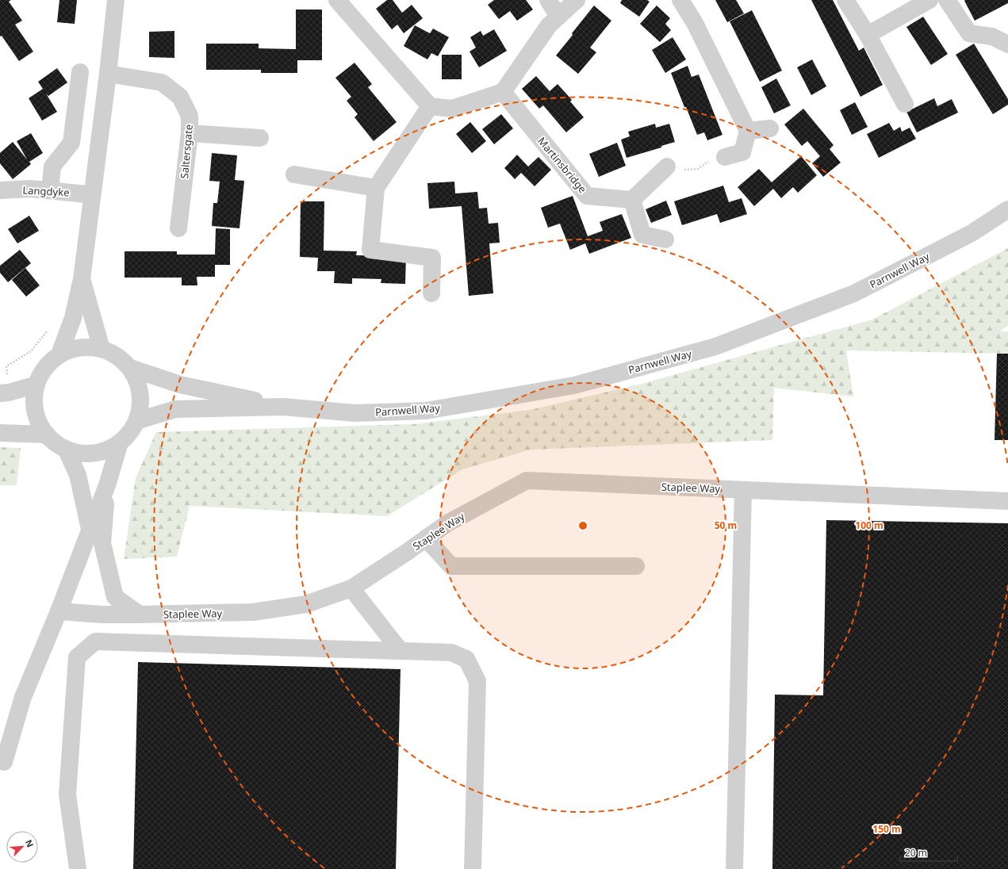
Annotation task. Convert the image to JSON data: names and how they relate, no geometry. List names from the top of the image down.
{
  "streets": {
    "street": [
      "Saltersgate",
      "Martinsbridge",
      "Langdyke",
      "Parnwell Way",
      "Staplee Way"
    ]
  },
  "scale_bar": "20 m",
  "north": "top right",
  "rings": ["50 m", "100 m", "150 m"]
}
